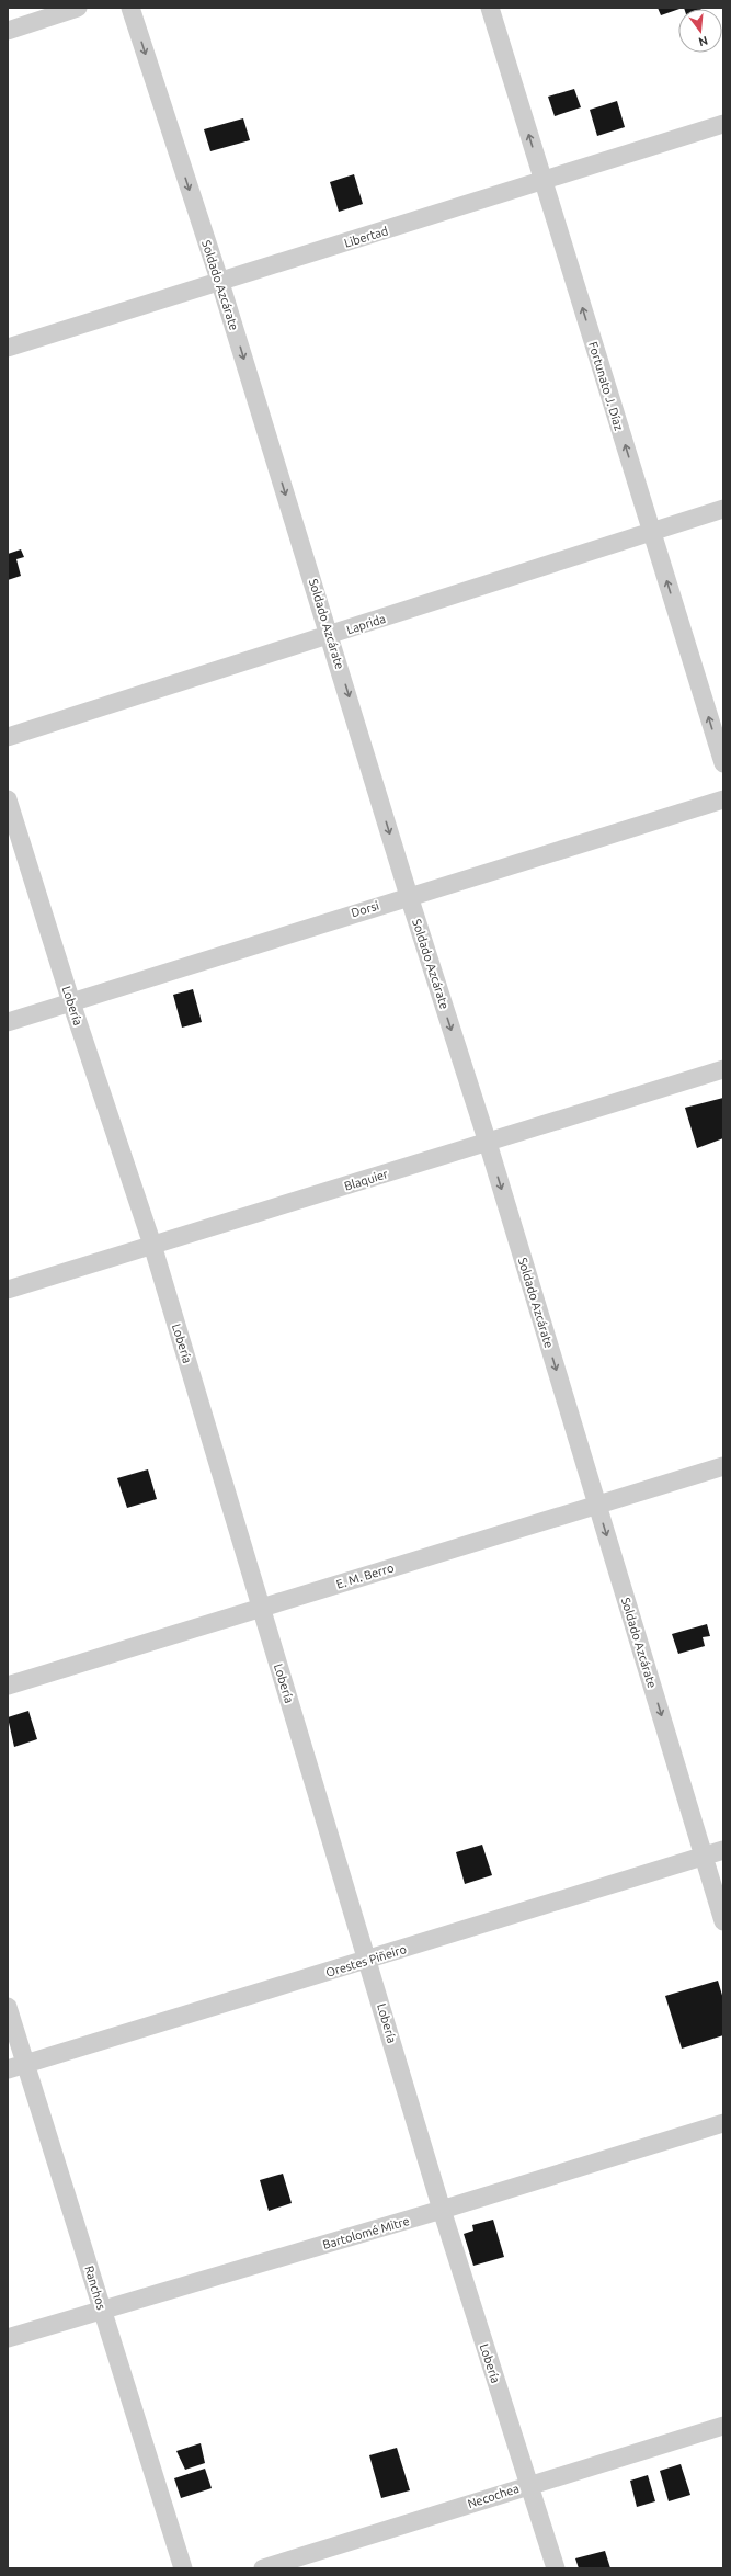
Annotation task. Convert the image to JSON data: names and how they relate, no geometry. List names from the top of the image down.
{
  "streets": {
    "street": [
      "Libertad",
      "Soldado Azcárate",
      "Fortunato J. Díaz",
      "Laprida",
      "Dorsi",
      "Lobería",
      "Blaquier",
      "E. M. Berro",
      "Orestes Piñeiro",
      "Bartolomé Mitre",
      "Ranchos",
      "Necochea"
    ]
  },
  "crossings": [
    ["Libertad", "Soldado Azcárate"],
    ["Libertad", "Fortunato J. Díaz"],
    ["Soldado Azcárate", "Laprida"],
    ["Soldado Azcárate", "Dorsi"],
    ["Soldado Azcárate", "Blaquier"],
    ["Soldado Azcárate", "E. M. Berro"],
    ["Soldado Azcárate", "Orestes Piñeiro"],
    ["Fortunato J. Díaz", "Laprida"],
    ["Dorsi", "Lobería"],
    ["Lobería", "Blaquier"],
    ["Lobería", "E. M. Berro"],
    ["Lobería", "Orestes Piñeiro"],
    ["Lobería", "Bartolomé Mitre"],
    ["Lobería", "Necochea"],
    ["Orestes Piñeiro", "Ranchos"],
    ["Bartolomé Mitre", "Ranchos"]
  ],
  "one_way": ["Soldado Azcárate", "Fortunato J. Díaz"],
  "north": "bottom"
}
